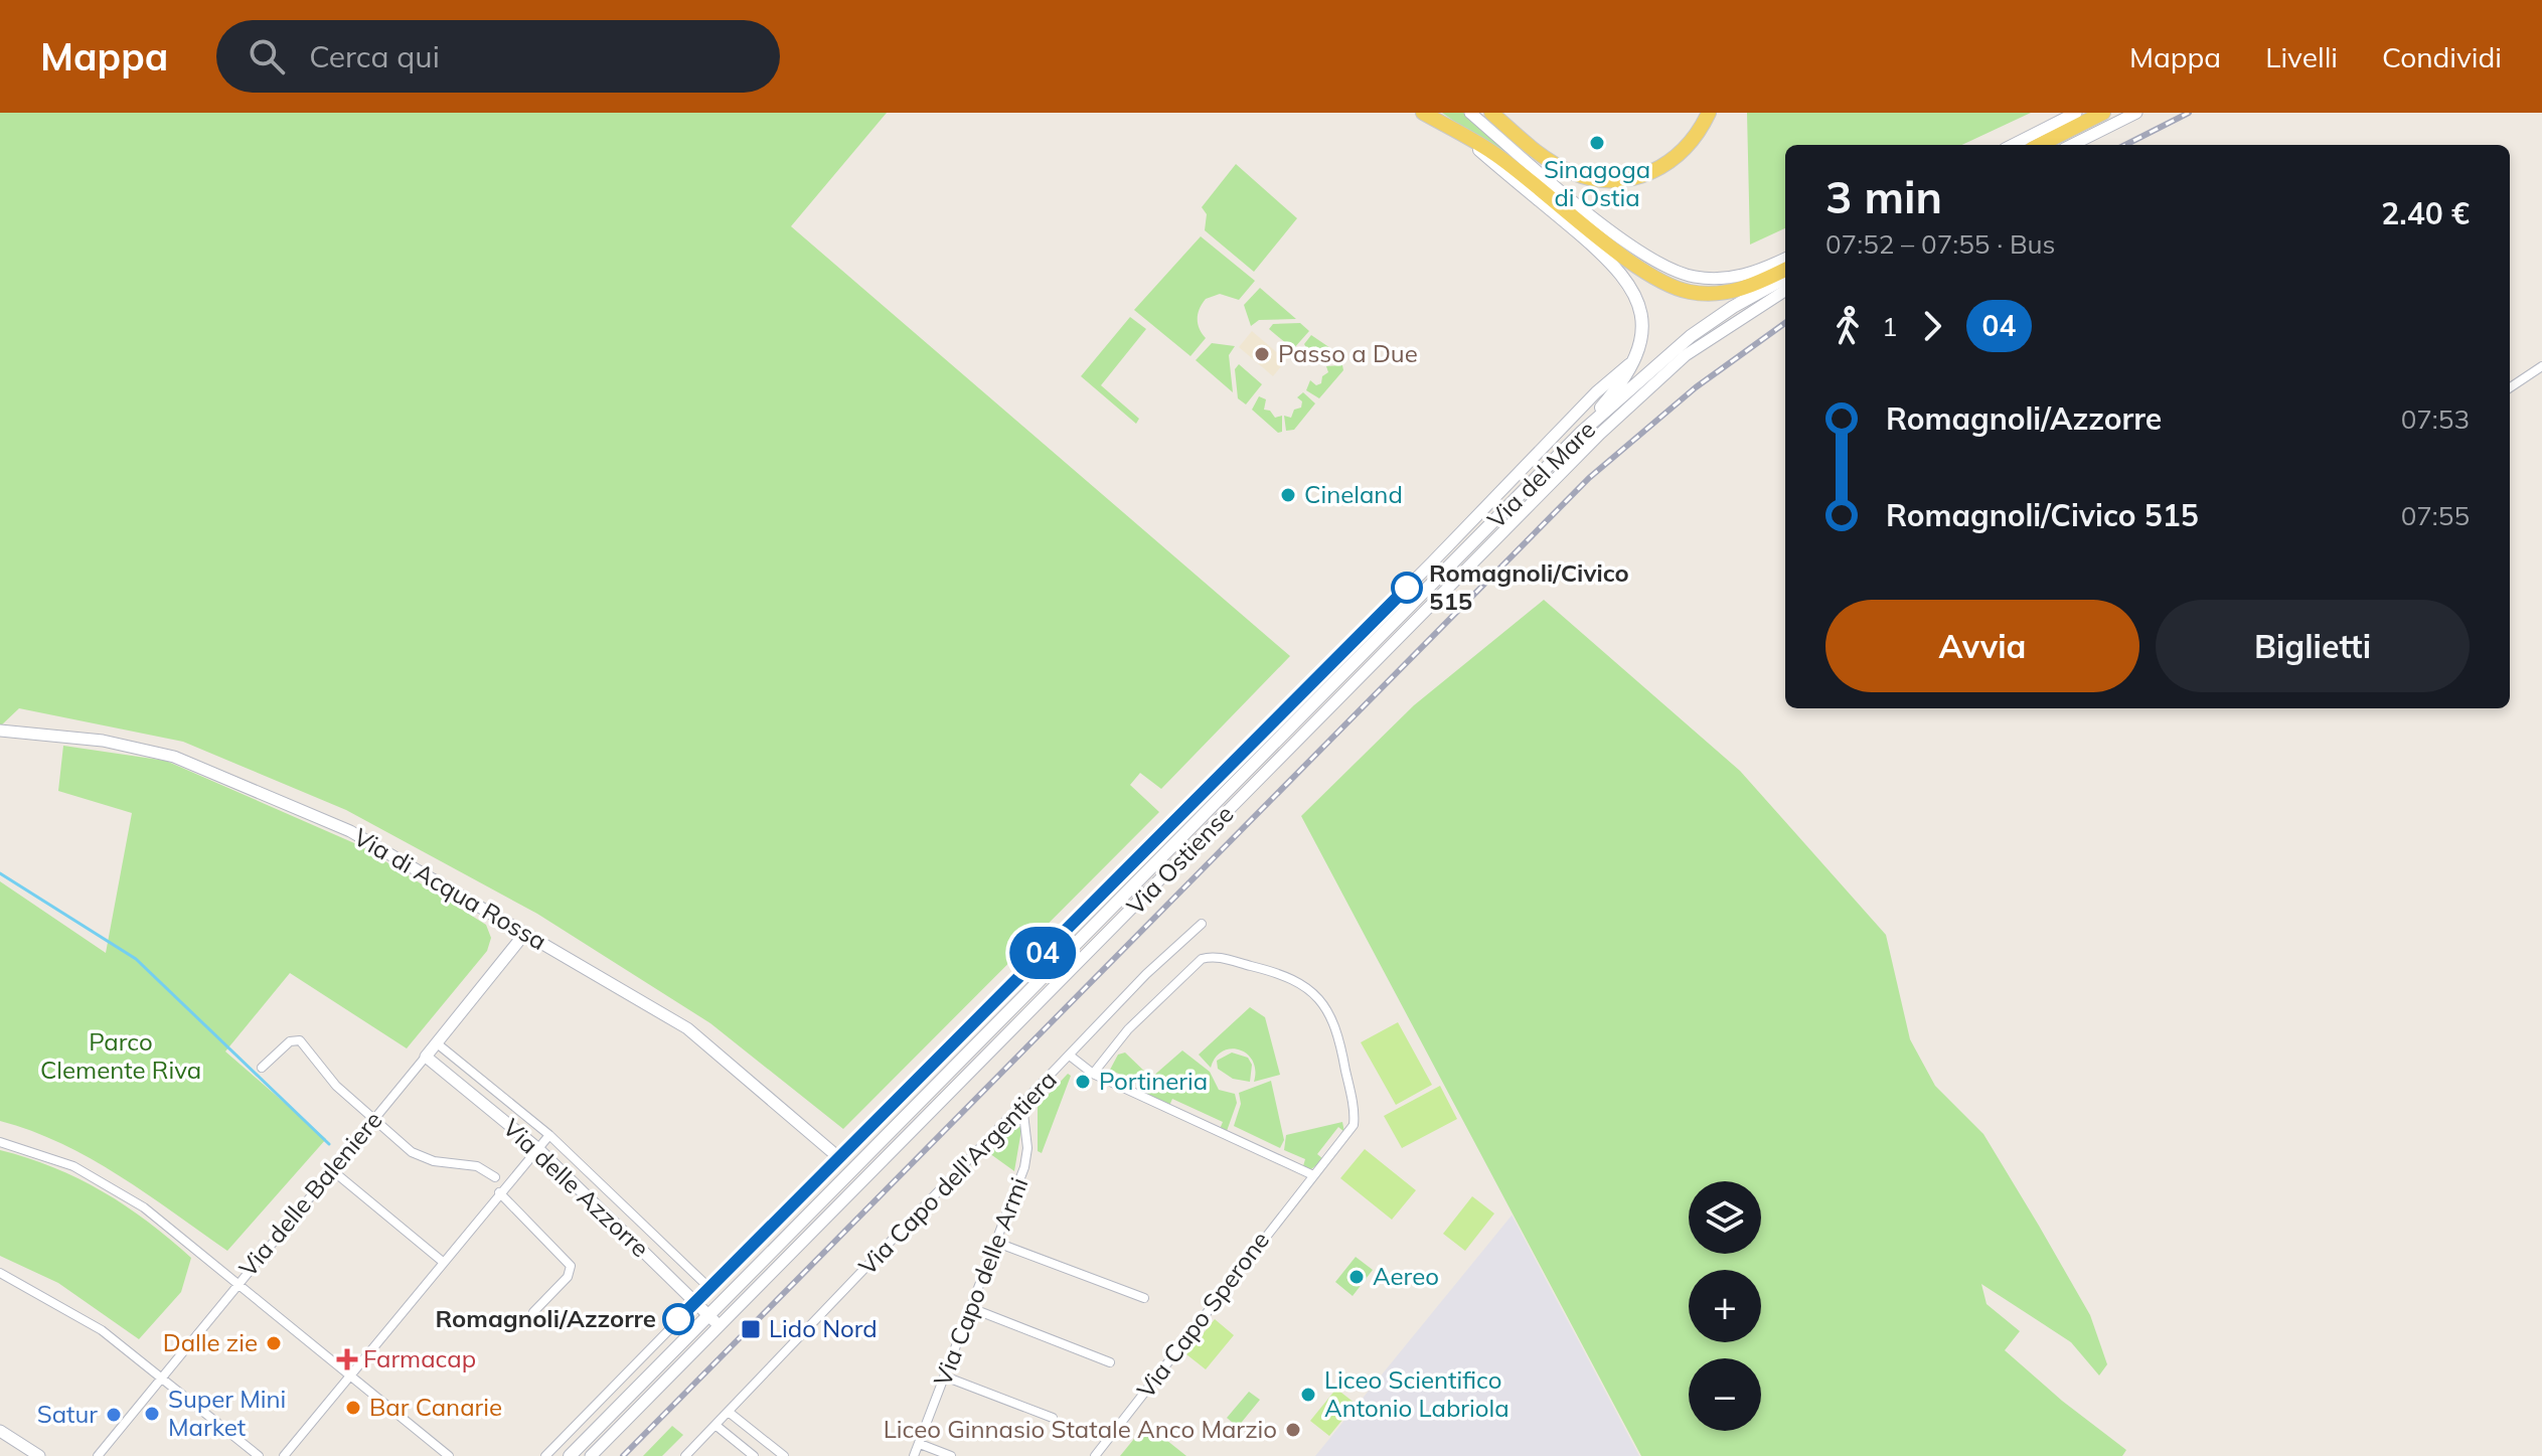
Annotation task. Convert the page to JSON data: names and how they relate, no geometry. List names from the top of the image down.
{
  "streets": {
    "main road": ["Via del Mare"],
    "street": [
      "Via Ostiense",
      "Via di Acqua Rossa",
      "Via Capo dell'Argentiera",
      "Via delle Azzorre",
      "Via delle Baleniere",
      "Via Capo delle Armi",
      "Via Capo Sperone"
    ]
  },
  "crossings": [
    ["Via del Mare", "Via delle Azzorre"],
    ["Via Ostiense", "Via delle Azzorre"],
    ["Via di Acqua Rossa", "Via delle Baleniere"],
    ["Via Capo dell'Argentiera", "Via Capo delle Armi"],
    ["Via delle Azzorre", "Via delle Baleniere"]
  ],
  "parks": ["Parco Clemente Riva"],
  "places": {
    "other": [
      "Sinagoga di Ostia",
      "Passo a Due",
      "Cineland",
      "Romagnoli/Civico 515",
      "Portineria",
      "Aereo",
      "Romagnoli/Azzorre",
      "Dalle zie",
      "Liceo Scientifico Antonio Labriola",
      "Bar Canarie",
      "Super Mini Market",
      "Satur",
      "Liceo Ginnasio Statale Anco Marzio"
    ],
    "transit": ["Lido Nord"],
    "health": ["Farmacap"]
  },
  "lines": ["bus line 04"],
  "page": {
    "header": "Mappa",
    "search": "Cerca qui",
    "nav": ["Mappa", "Livelli", "Condividi"],
    "on_map": "04",
    "heading": ["3 min", "07:52 – 07:55 · Bus", "2.40 €"],
    "legs": ["1", "04"],
    "list": [
      {
        "name": "Romagnoli/Azzorre",
        "value": "07:53"
      },
      {
        "name": "Romagnoli/Civico 515",
        "value": "07:55"
      }
    ],
    "buttons": ["Avvia", "Biglietti"],
    "map_buttons": ["+", "−"]
  }
}
